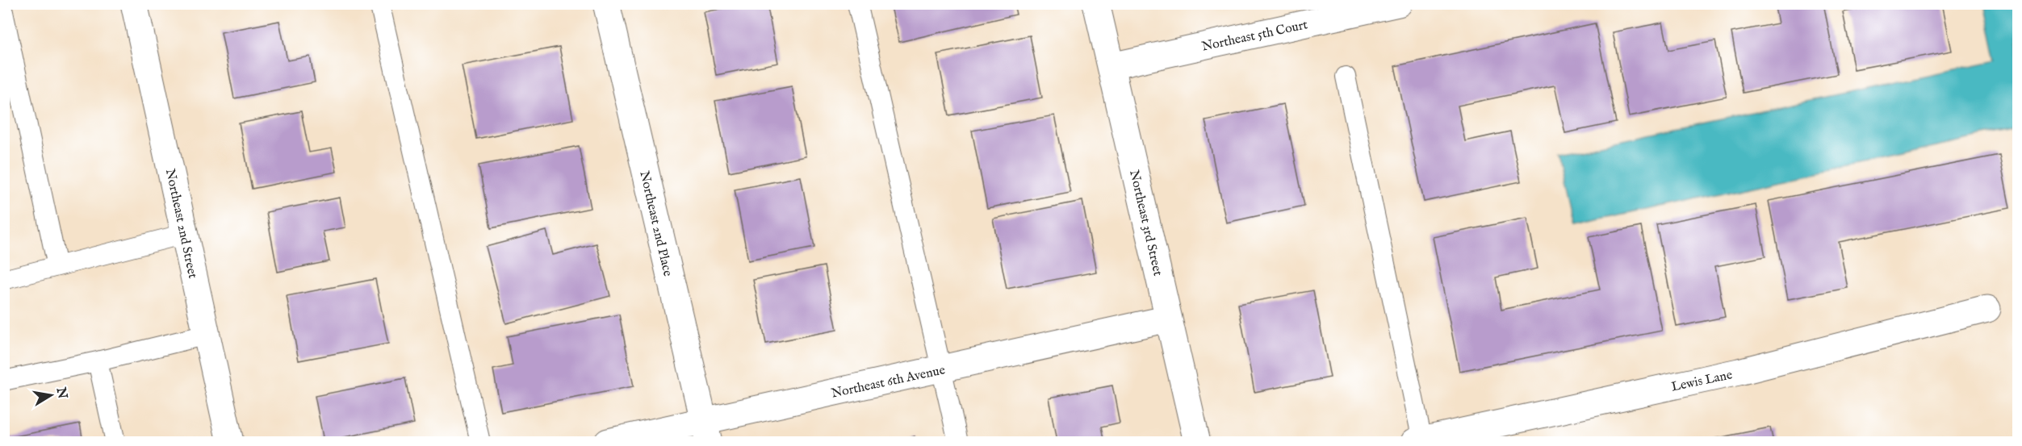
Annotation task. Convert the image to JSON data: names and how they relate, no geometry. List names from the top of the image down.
{
  "streets": {
    "street": [
      "Northeast 5th Court",
      "Northeast 3rd Street",
      "Northeast 2nd Street",
      "Northeast 2nd Place",
      "Lewis Lane",
      "Northeast 6th Avenue"
    ]
  },
  "crossings": [
    ["Northeast 5th Court", "Northeast 3rd Street"],
    ["Northeast 3rd Street", "Northeast 6th Avenue"],
    ["Northeast 2nd Place", "Northeast 6th Avenue"]
  ],
  "north": "right"
}
